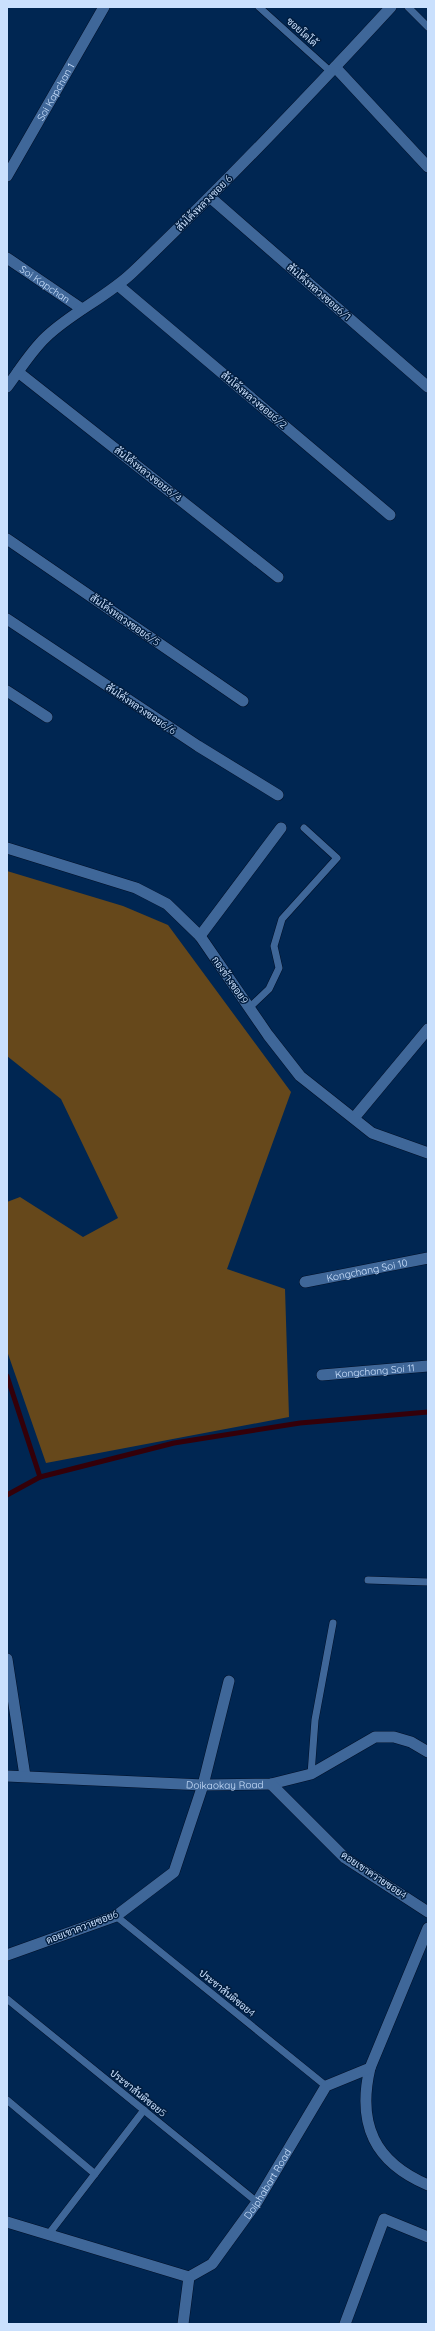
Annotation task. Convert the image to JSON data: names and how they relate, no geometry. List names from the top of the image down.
{
  "streets": {
    "street": [
      "Soi Kapchan 1",
      "สันโค้งหลวงซอย 6",
      "Soi Kapchan",
      "สันโค้งหลวงซอย6/1",
      "สันโค้งหลวงซอย6/2",
      "สันโค้งหลวงซอย6/4",
      "สันโค้งหลวงซอย6/5",
      "สันโค้งหลวงซอย6/6",
      "กองช้างซอย9",
      "Kongchang Soi 10",
      "Kongchang Soi 11",
      "Doikaokay Road",
      "ดอยเขาควายซอย4",
      "ดอยเขาควายซอย6",
      "Doiphabart Road"
    ],
    "lane": ["ซอยโตโต้", "ประชาสันติซอย4", "ประชาสันติซอย5"]
  },
  "crossings": [
    ["ซอยโตโต้", "สันโค้งหลวงซอย 6"],
    ["สันโค้งหลวงซอย 6", "Soi Kapchan"],
    ["สันโค้งหลวงซอย 6", "สันโค้งหลวงซอย6/1"],
    ["สันโค้งหลวงซอย 6", "สันโค้งหลวงซอย6/2"],
    ["สันโค้งหลวงซอย 6", "สันโค้งหลวงซอย6/4"],
    ["Doikaokay Road", "ดอยเขาควายซอย4"],
    ["Doikaokay Road", "ดอยเขาควายซอย6"],
    ["ดอยเขาควายซอย6", "ประชาสันติซอย4"],
    ["ประชาสันติซอย4", "Doiphabart Road"],
    ["ประชาสันติซอย5", "Doiphabart Road"]
  ]
}
